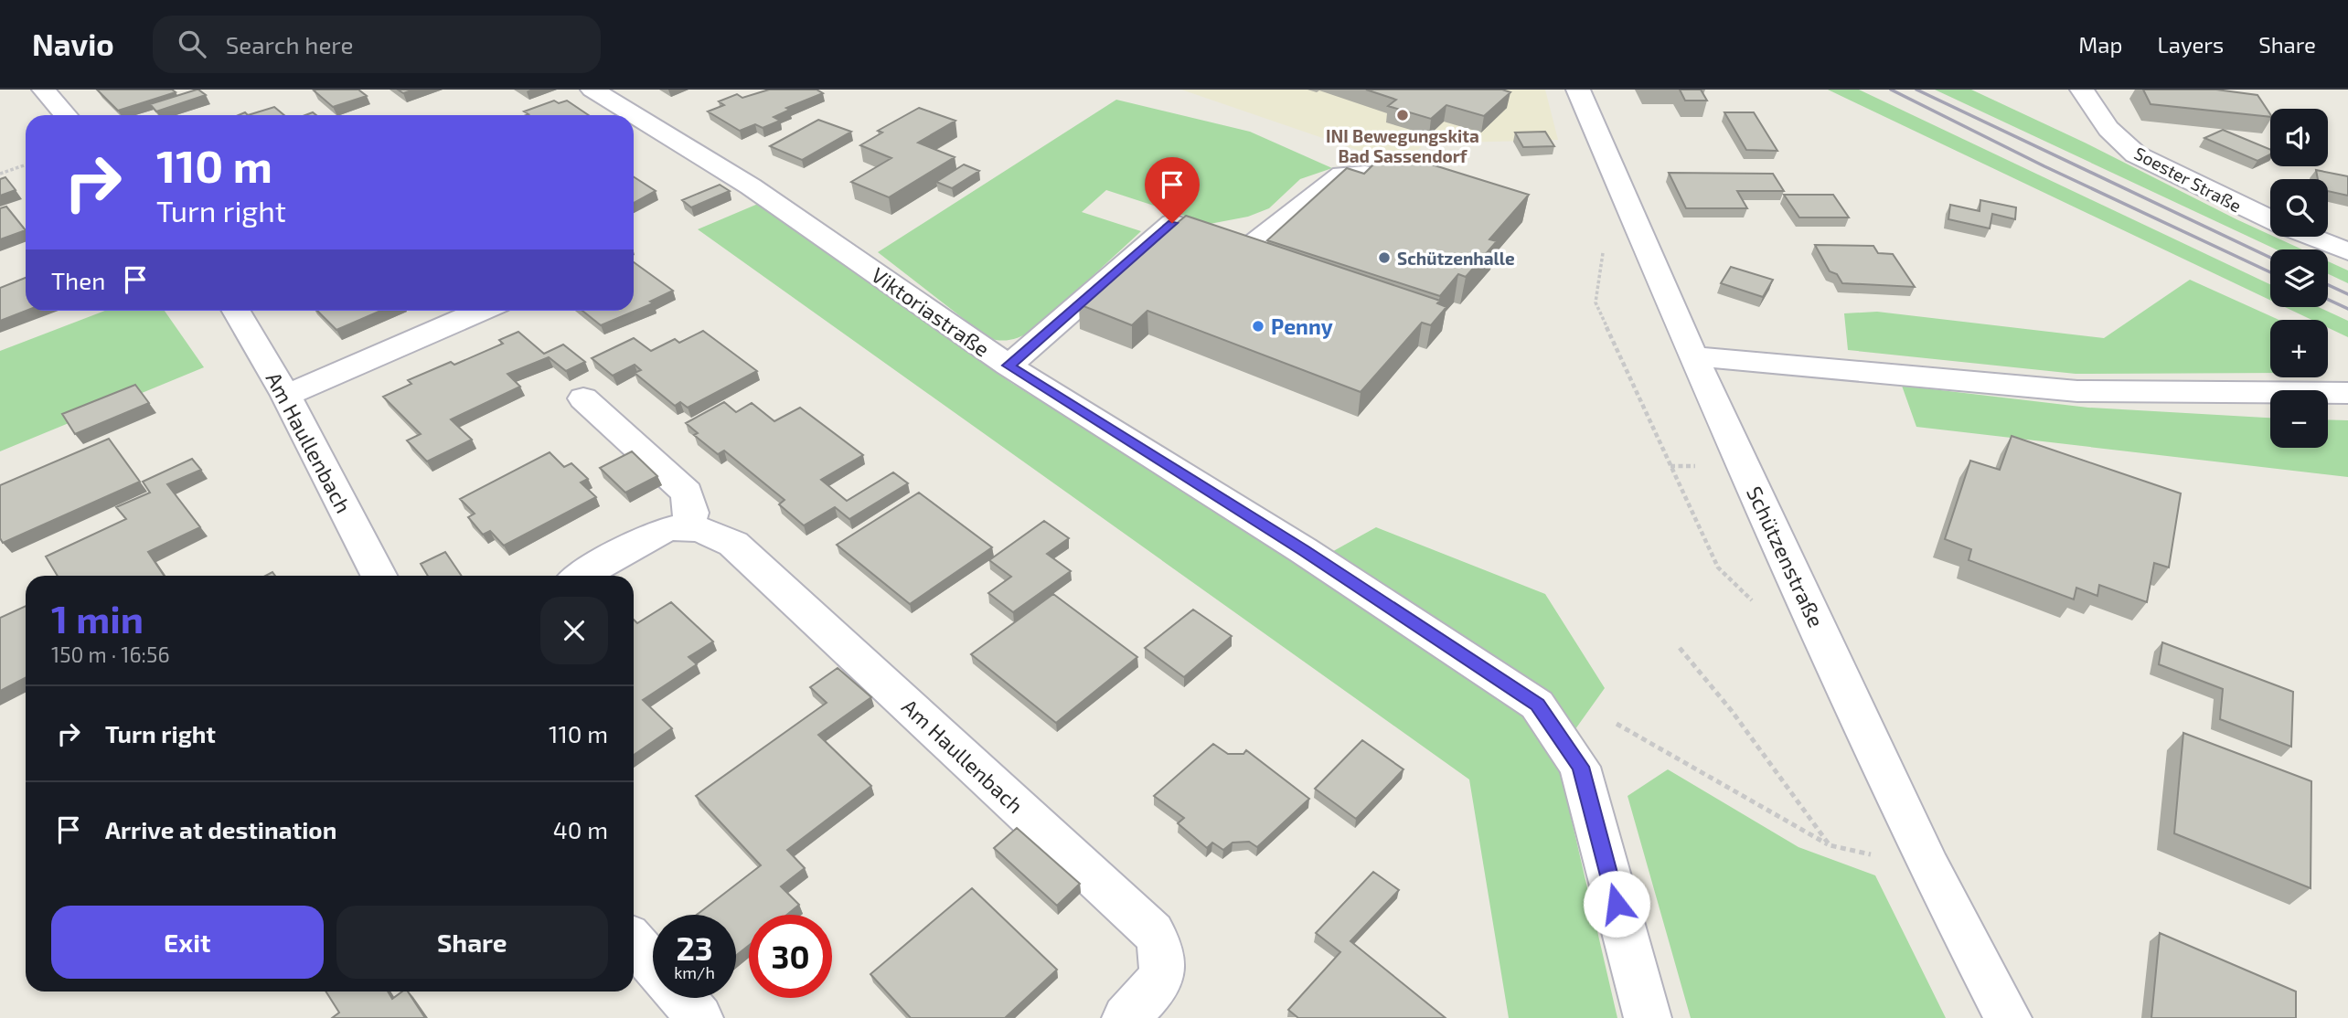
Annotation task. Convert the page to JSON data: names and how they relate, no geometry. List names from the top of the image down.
{
  "streets": {
    "street": [
      "Soester Straße",
      "Viktoriastraße",
      "Am Haullenbach",
      "Schützenstraße"
    ]
  },
  "places": ["INI Bewegungskita Bad Sassendorf", "Schützenhalle", "Penny"],
  "page": {
    "header": "Navio",
    "search": "Search here",
    "nav": ["Map", "Layers", "Share"],
    "map_buttons": ["+", "−"],
    "turn": ["110 m", "Turn right"],
    "then": "Then",
    "heading": ["1 min", "150 m · 16:56"],
    "list": [
      {
        "name": "Turn right",
        "value": "110 m"
      },
      {
        "name": "Arrive at destination",
        "value": "40 m"
      }
    ],
    "buttons": ["Exit", "Share"],
    "speed": "23 km/h",
    "limit": "30"
  }
}
